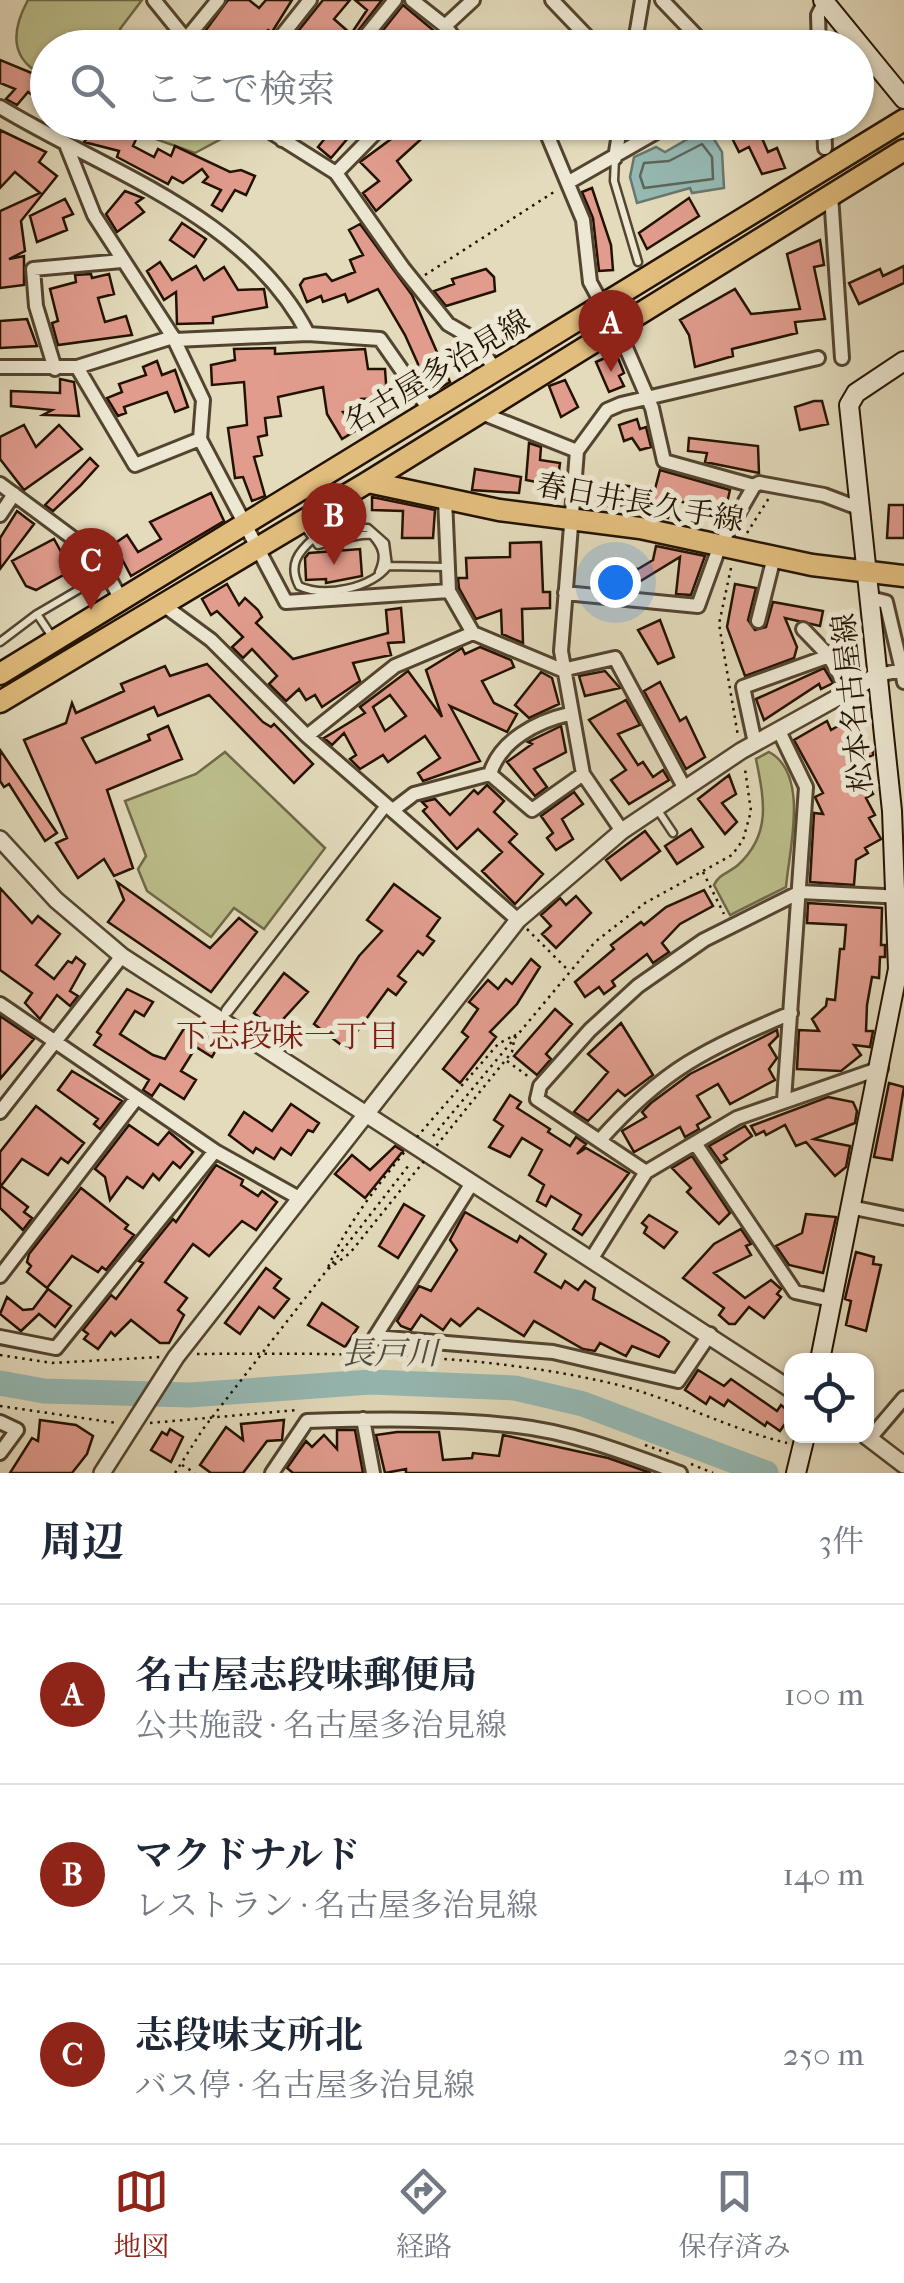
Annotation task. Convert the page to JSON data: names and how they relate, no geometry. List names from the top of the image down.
{
  "streets": {
    "main road": ["名古屋多治見線", "春日井長久手線", "松本名古屋線"]
  },
  "crossings": [
    ["名古屋多治見線", "春日井長久手線"],
    ["春日井長久手線", "松本名古屋線"]
  ],
  "districts": ["下志段味一丁目"],
  "water": ["長戸川"],
  "page": {
    "search": "ここで検索",
    "pins": ["A", "B", "C"],
    "heading": ["周辺", "3件"],
    "list": [
      {
        "mark": "A",
        "name": "名古屋志段味郵便局",
        "note": "公共施設 · 名古屋多治見線",
        "value": "100 m"
      },
      {
        "mark": "B",
        "name": "マクドナルド",
        "note": "レストラン · 名古屋多治見線",
        "value": "140 m"
      },
      {
        "mark": "C",
        "name": "志段味支所北",
        "note": "バス停 · 名古屋多治見線",
        "value": "250 m"
      }
    ],
    "nav": ["地図", "経路", "保存済み"]
  }
}
